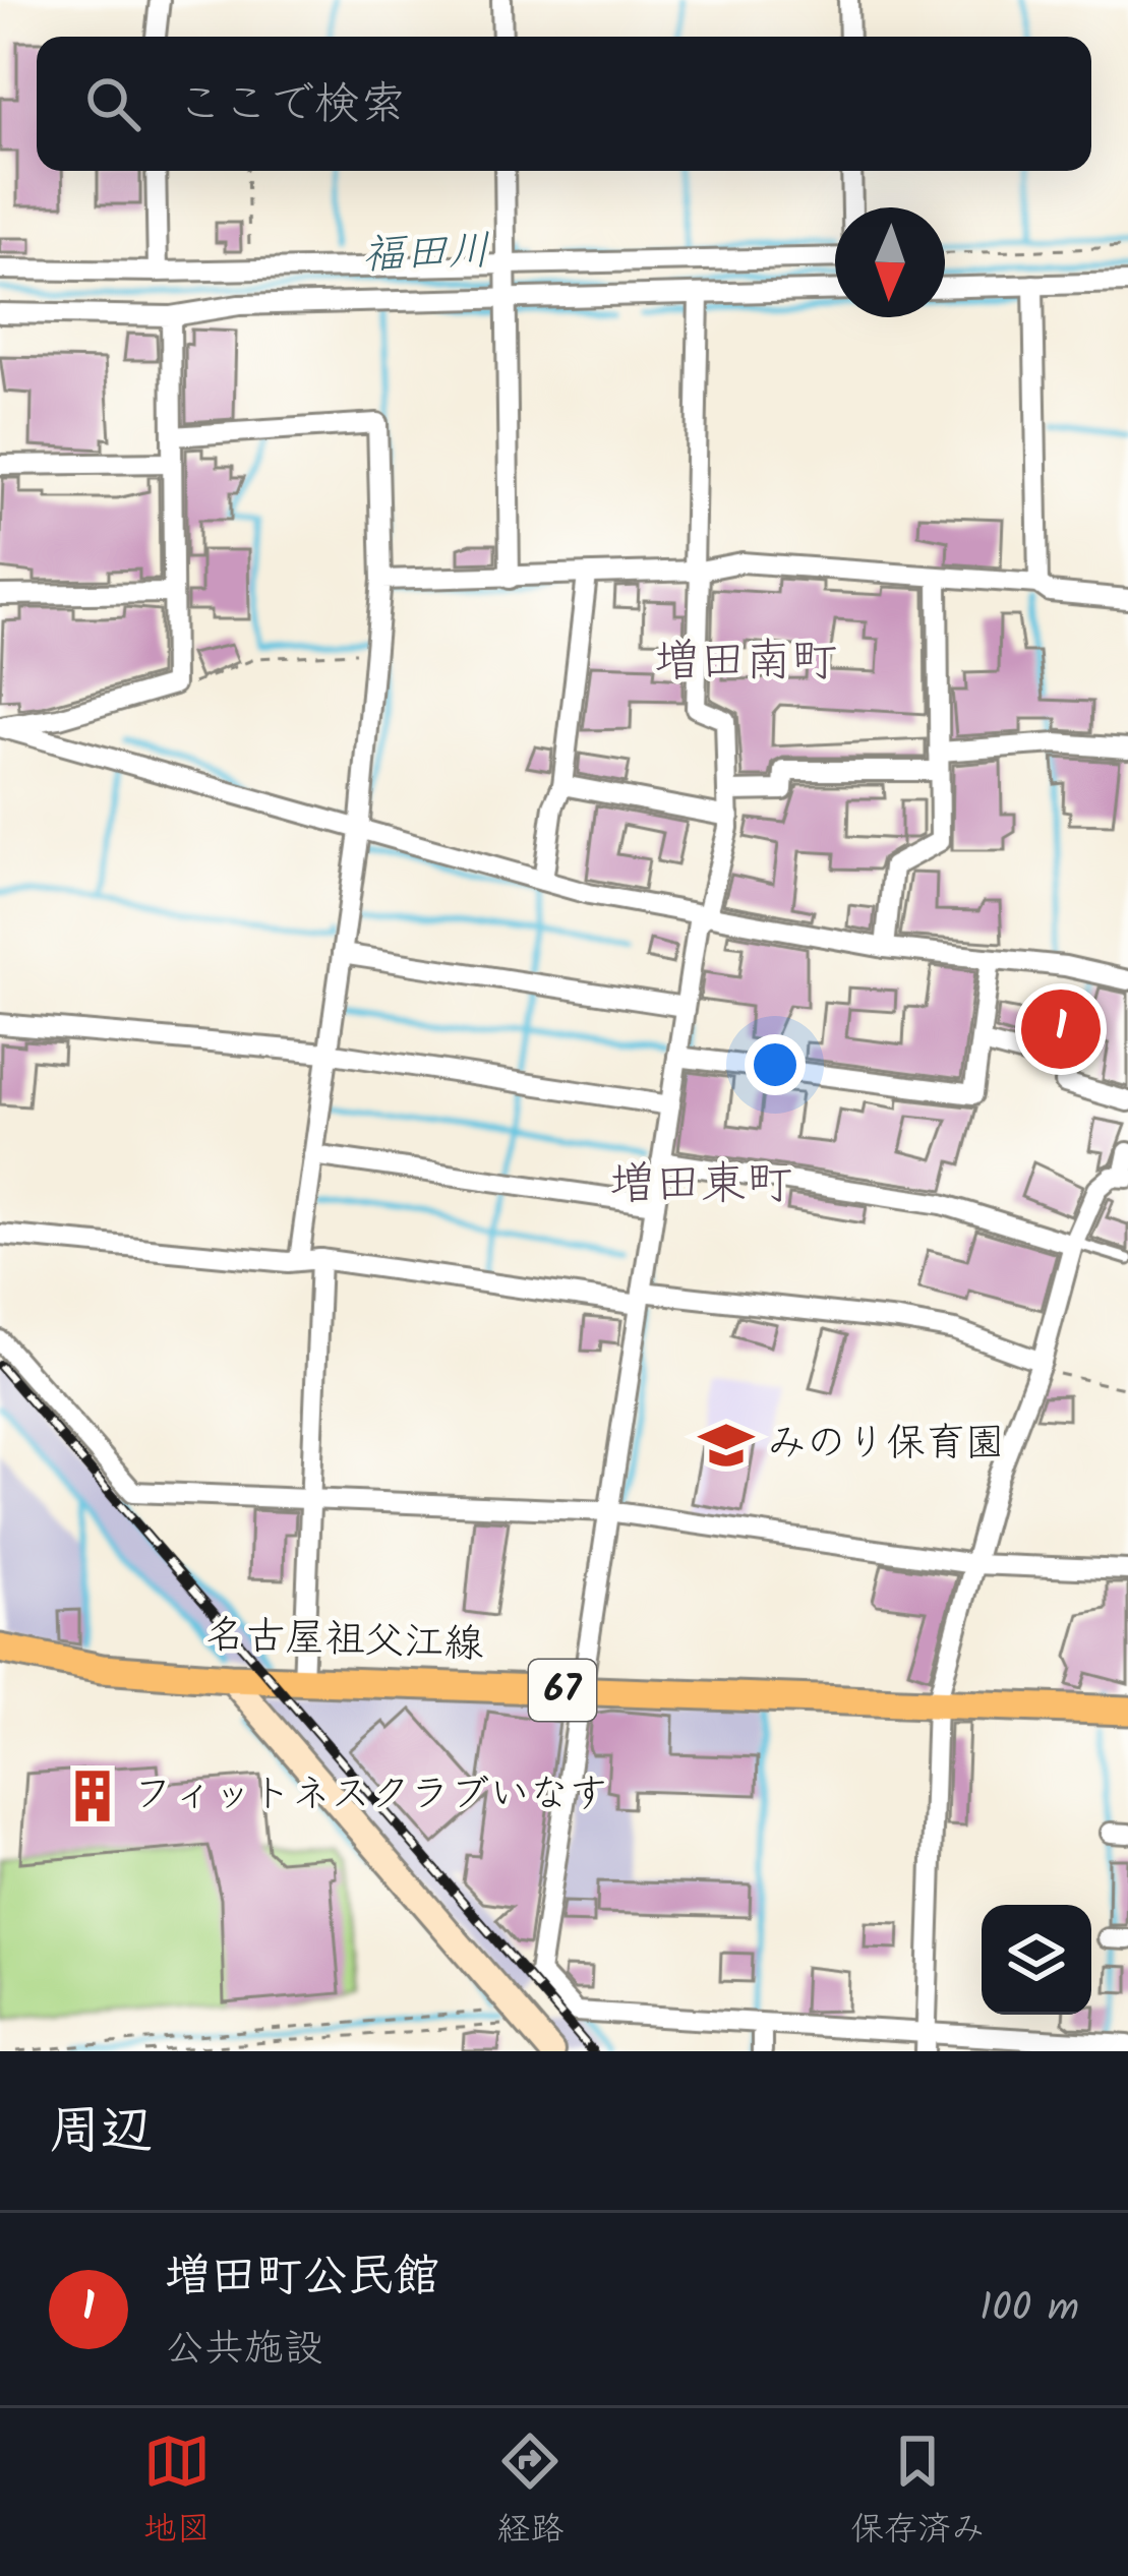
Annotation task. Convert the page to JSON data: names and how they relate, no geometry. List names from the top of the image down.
{
  "streets": {
    "main road": ["名古屋祖父江線", "67"]
  },
  "districts": ["増田南町", "増田東町"],
  "water": ["福田川"],
  "places": {
    "school or university": ["みのり保育園"],
    "building": ["フィットネスクラブいなす"]
  },
  "north": "bottom",
  "page": {
    "search": "ここで検索",
    "pins": "1",
    "heading": "周辺",
    "list": [
      {
        "mark": "1",
        "name": "増田町公民館",
        "note": "公共施設",
        "value": "100 m"
      }
    ],
    "nav": ["地図", "経路", "保存済み"]
  }
}
